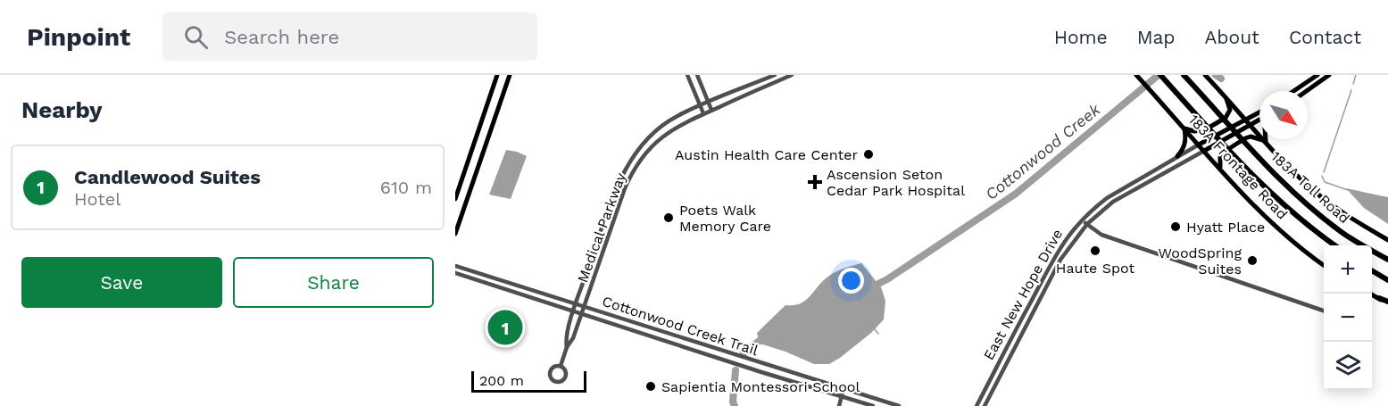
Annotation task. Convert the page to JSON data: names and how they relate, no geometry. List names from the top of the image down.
{
  "streets": {
    "highway": ["183A Toll Road"],
    "main road": ["183A Frontage Road", "East New Hope Drive"],
    "street": ["Medical Parkway", "Cottonwood Creek Trail"]
  },
  "crossings": [
    ["183A Frontage Road", "East New Hope Drive"],
    ["Medical Parkway", "Cottonwood Creek Trail"]
  ],
  "water": ["Cottonwood Creek"],
  "places": {
    "other": [
      "Austin Health Care Center",
      "Poets Walk Memory Care",
      "Hyatt Place",
      "Haute Spot",
      "WoodSpring Suites",
      "Sapientia Montessori School"
    ],
    "health": ["Ascension Seton Cedar Park Hospital"]
  },
  "scale_bar": "200 m",
  "north": "bottom right",
  "page": {
    "header": "Pinpoint",
    "search": "Search here",
    "nav": [
      "Home",
      "Map",
      "About",
      "Contact"
    ],
    "heading": "Nearby",
    "list": [
      {
        "mark": "1",
        "name": "Candlewood Suites",
        "note": "Hotel",
        "value": "610 m"
      }
    ],
    "buttons": ["Save", "Share"],
    "map_buttons": ["+", "−"],
    "pins": "1",
    "scale": "200 m"
  }
}
